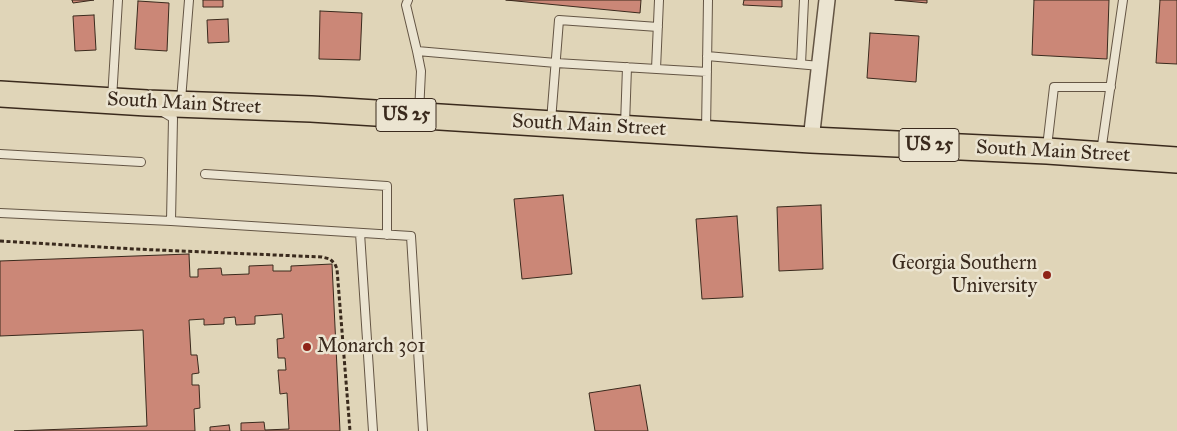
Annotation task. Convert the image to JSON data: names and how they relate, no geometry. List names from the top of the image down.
{
  "streets": {
    "main road": ["South Main Street", "US 25"]
  },
  "places": ["Georgia Southern University", "Monarch 301"]
}
